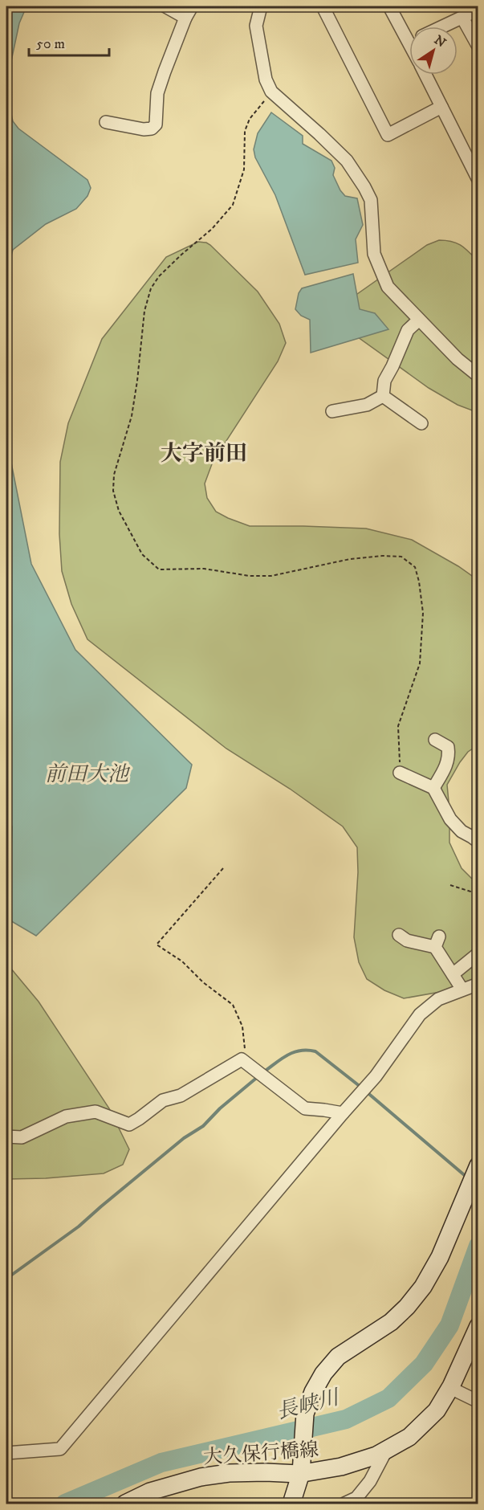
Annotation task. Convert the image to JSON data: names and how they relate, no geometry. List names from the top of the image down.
{
  "streets": {
    "main road": ["大久保行橋線"]
  },
  "districts": ["大字前田"],
  "water": ["前田大池", "長峡川"],
  "scale_bar": "50 m",
  "north": "top right"
}
